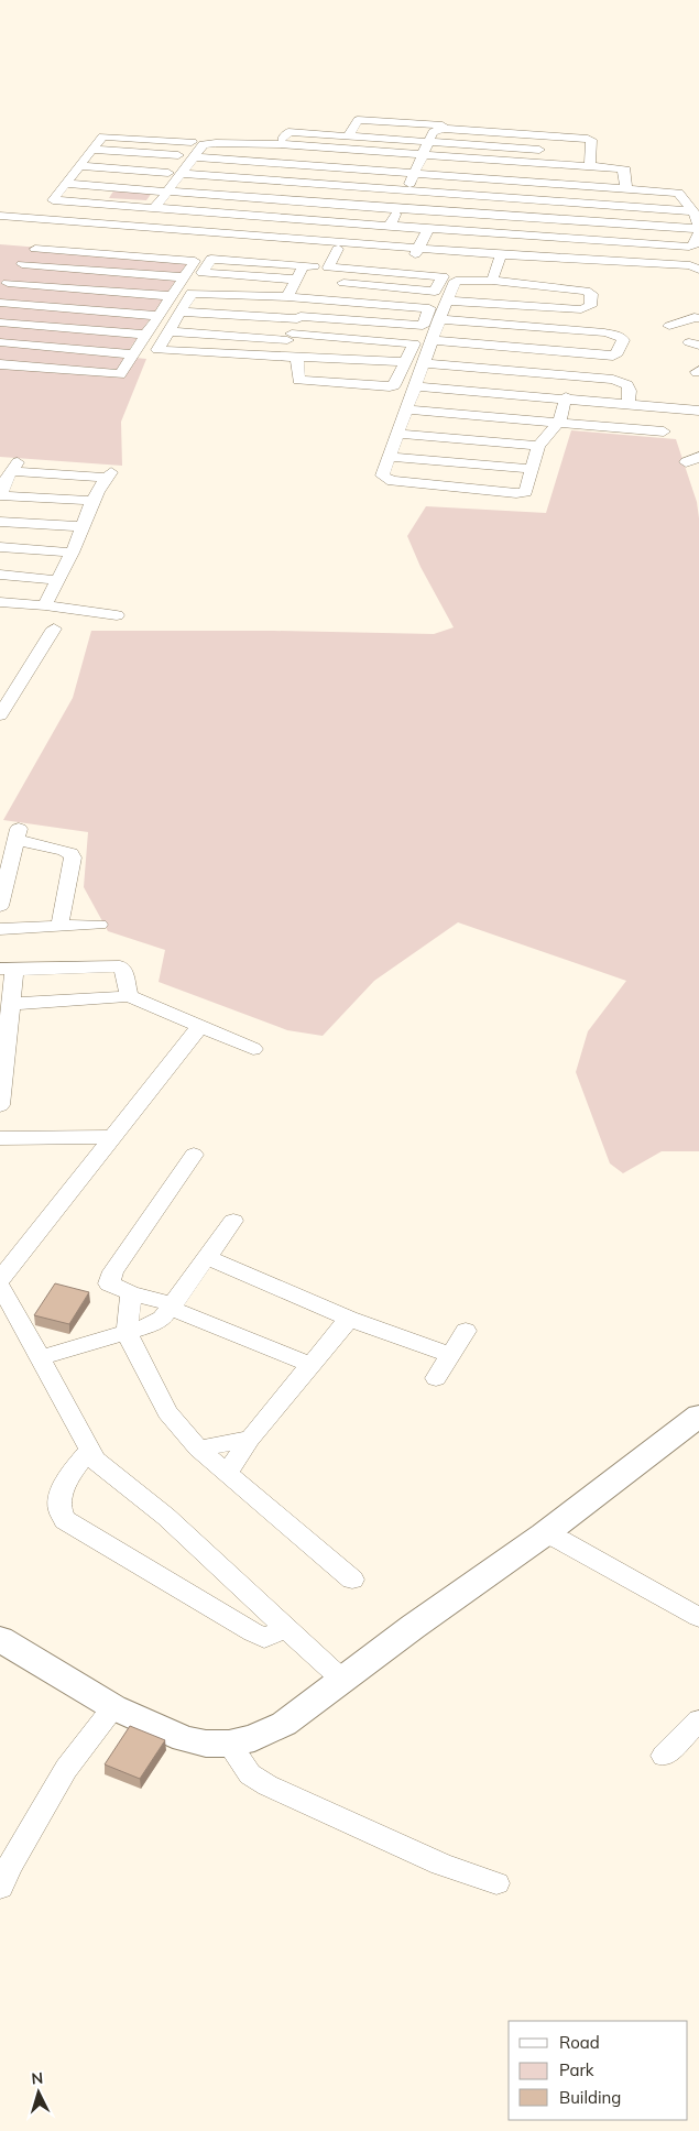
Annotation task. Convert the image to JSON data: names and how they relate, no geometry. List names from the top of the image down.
{
  "legend": ["Road", "Park", "Building"],
  "north": "top"
}
